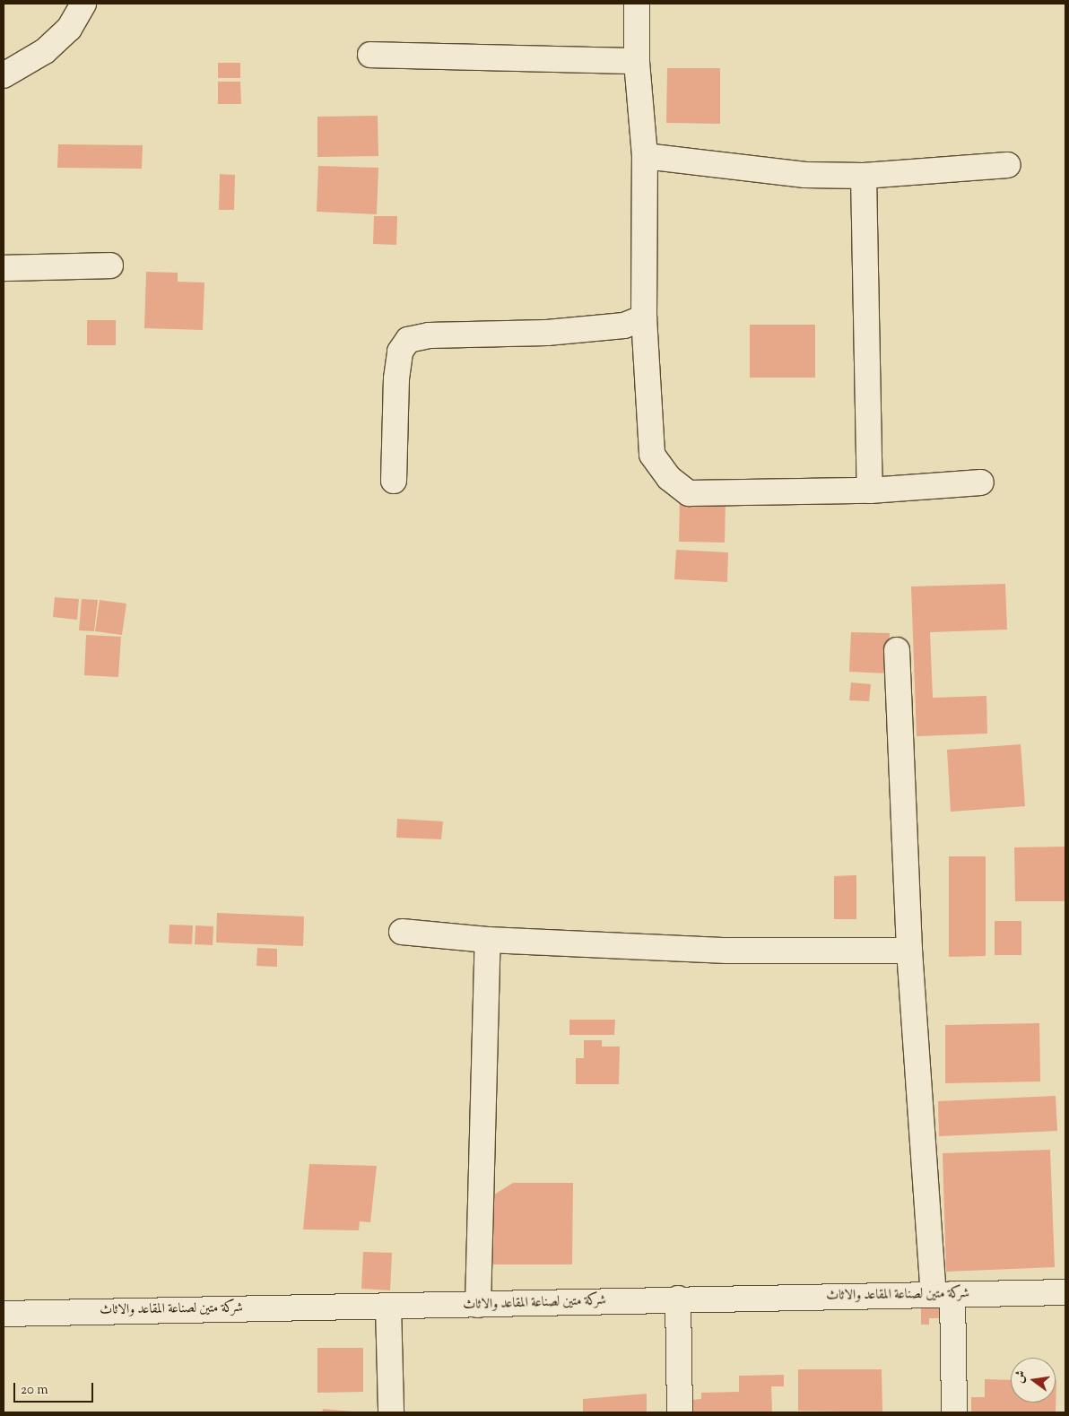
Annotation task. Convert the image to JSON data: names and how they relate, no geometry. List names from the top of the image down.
{
  "streets": {
    "street": ["شركة متين لصناعة المقاعد والاثاث"]
  },
  "scale_bar": "20 m",
  "north": "left"
}
